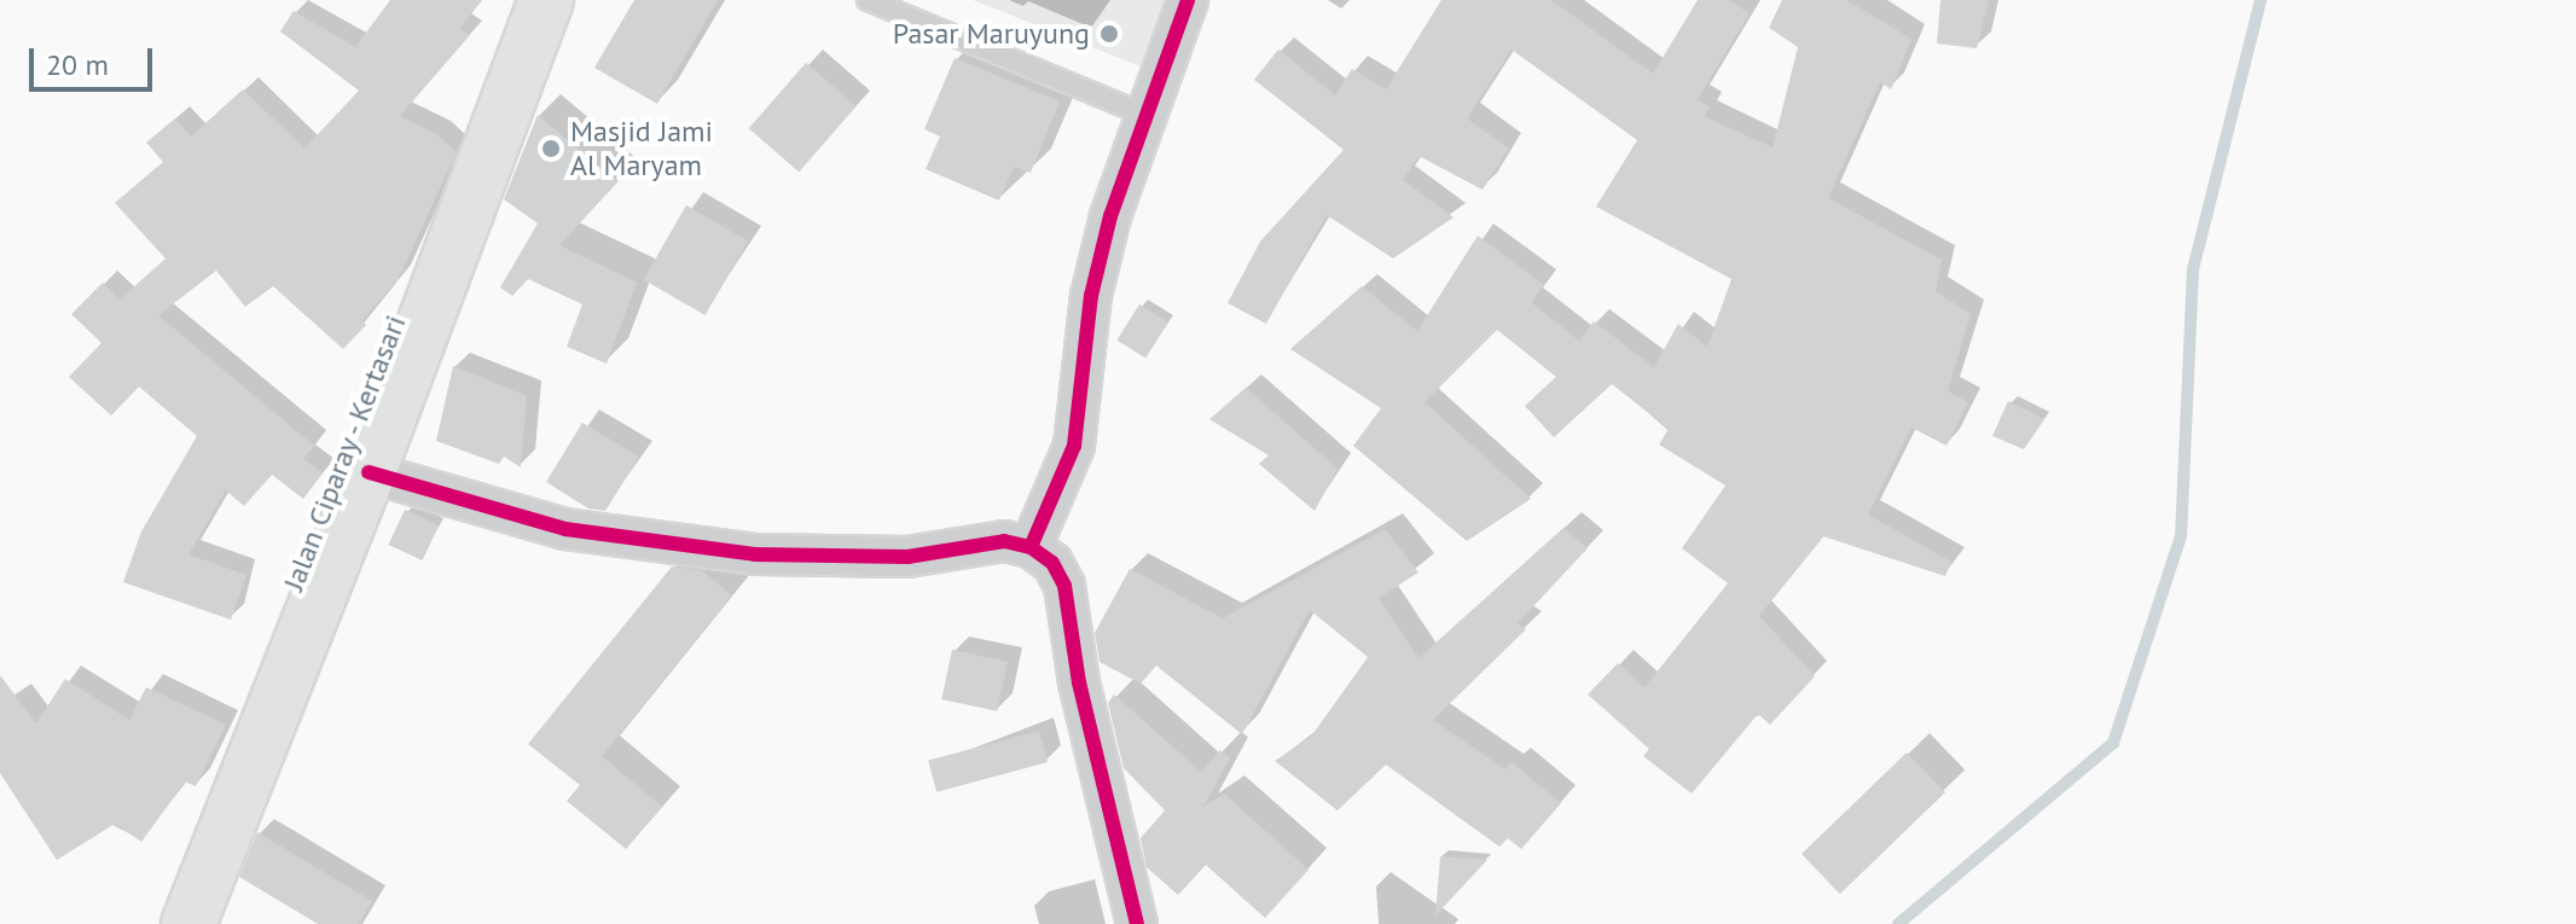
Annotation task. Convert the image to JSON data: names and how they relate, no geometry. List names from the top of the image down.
{
  "streets": {
    "main road": ["Jalan Ciparay - Kertasari"]
  },
  "places": ["Pasar Maruyung", "Masjid Jami Al Maryam"],
  "scale_bar": "20 m"
}
